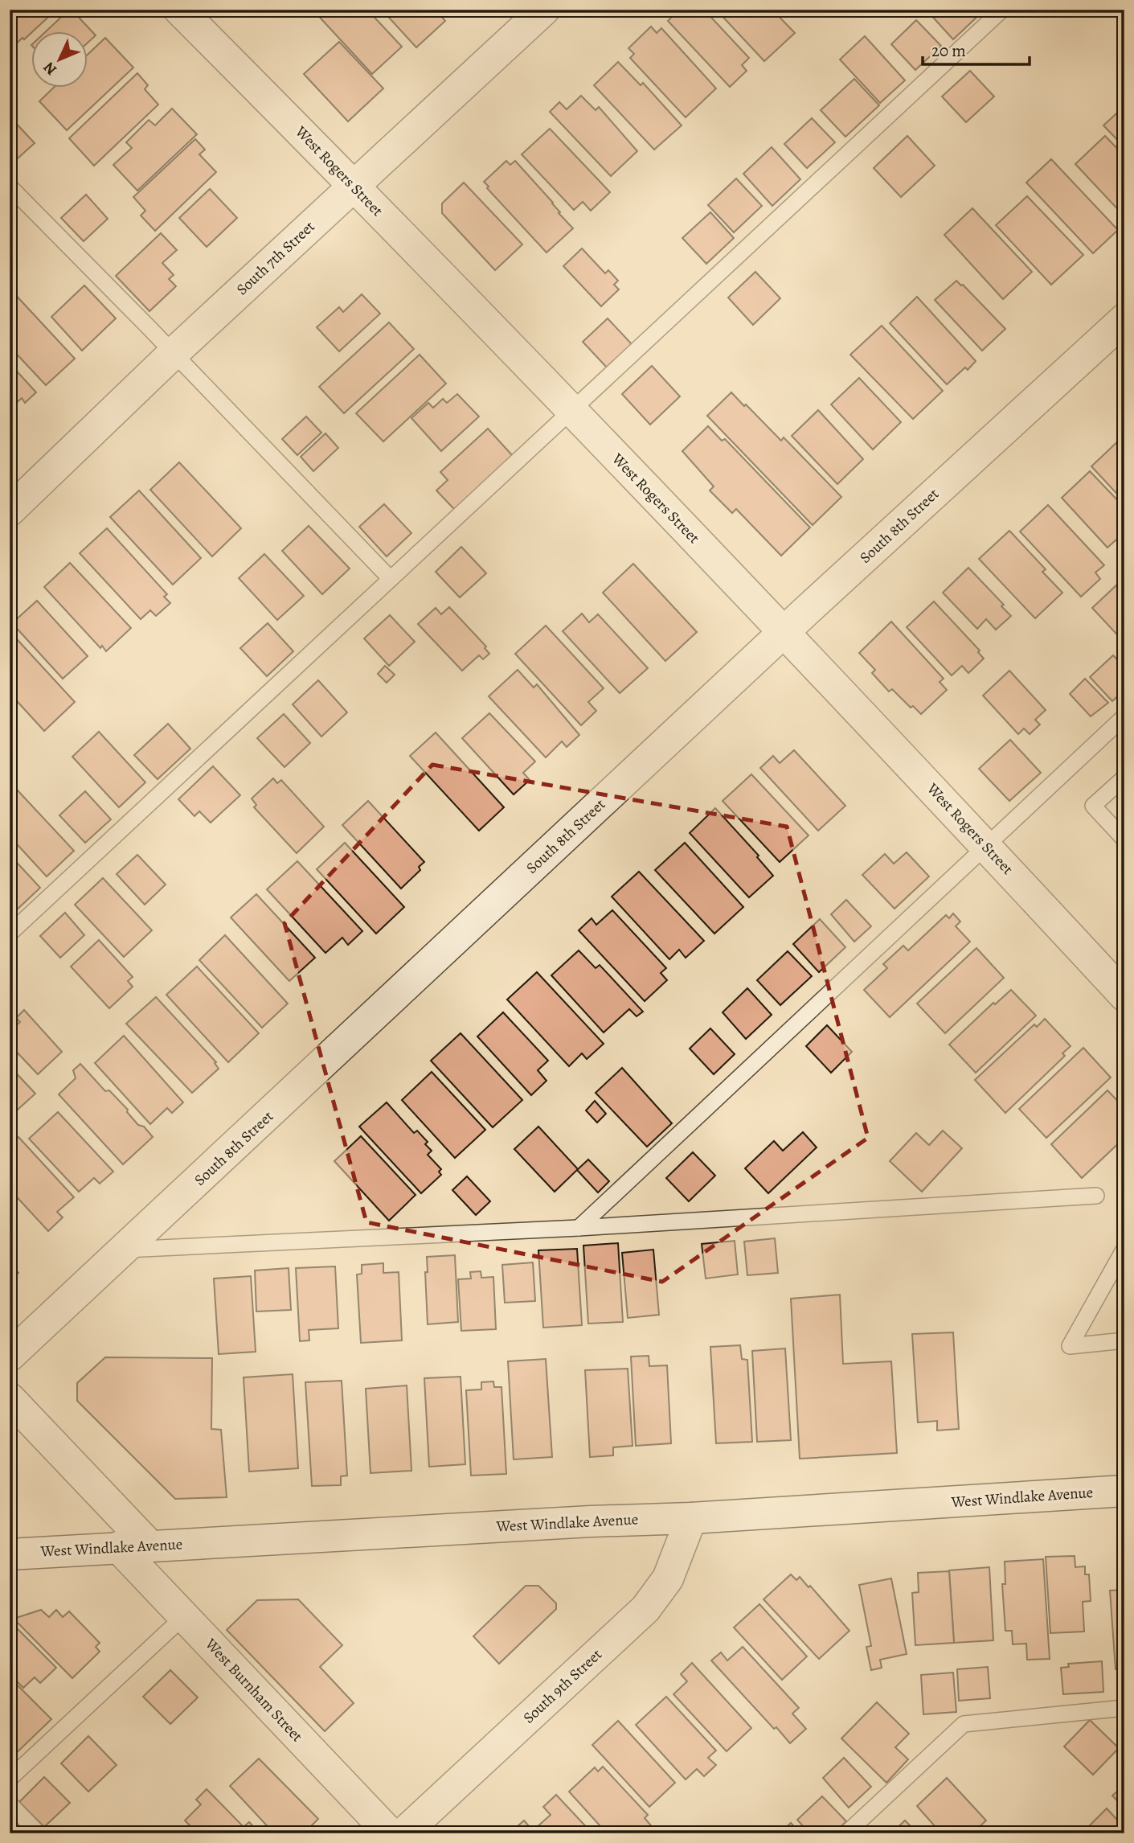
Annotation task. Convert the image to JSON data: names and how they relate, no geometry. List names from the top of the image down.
{
  "streets": {
    "street": [
      "West Rogers Street",
      "South 7th Street",
      "South 8th Street",
      "West Windlake Avenue",
      "South 9th Street",
      "West Burnham Street"
    ]
  },
  "crossings": [
    ["West Rogers Street", "South 7th Street"],
    ["West Rogers Street", "South 8th Street"],
    ["West Windlake Avenue", "South 9th Street"],
    ["West Windlake Avenue", "West Burnham Street"]
  ],
  "scale_bar": "20 m",
  "north": "bottom left"
}
